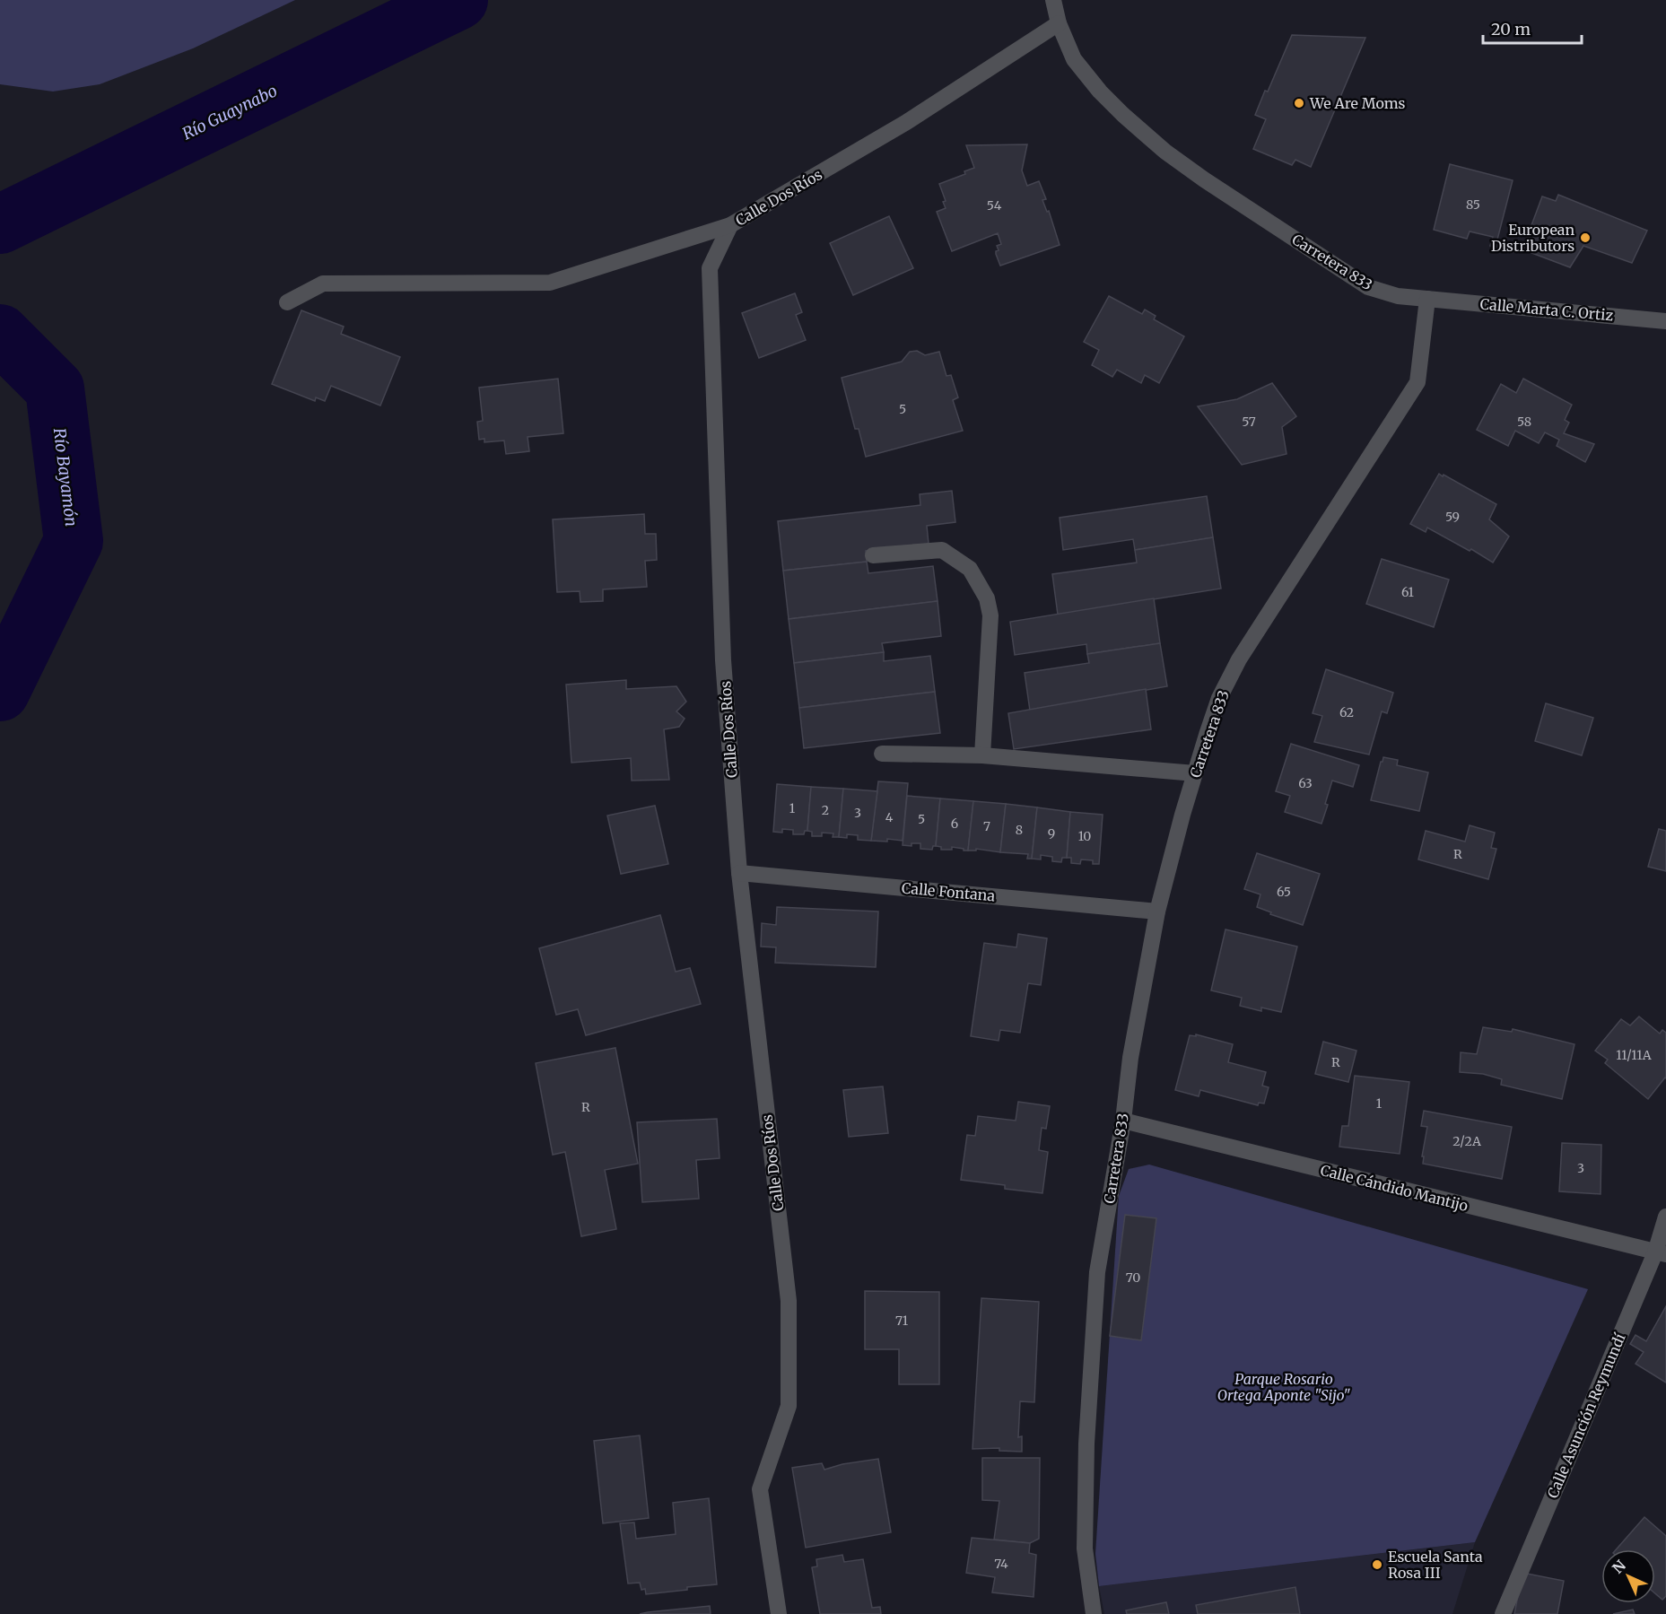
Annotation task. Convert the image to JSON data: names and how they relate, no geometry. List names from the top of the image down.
{
  "streets": {
    "street": [
      "Calle Dos Ríos",
      "Carretera 833",
      "Calle Marta C. Ortiz",
      "Calle Fontana",
      "Calle Cándido Mantijo",
      "Calle Asunción Reymundí"
    ]
  },
  "crossings": [
    ["Calle Dos Ríos", "Carretera 833"],
    ["Calle Dos Ríos", "Calle Fontana"],
    ["Carretera 833", "Calle Marta C. Ortiz"],
    ["Carretera 833", "Calle Fontana"],
    ["Carretera 833", "Calle Cándido Mantijo"],
    ["Calle Cándido Mantijo", "Calle Asunción Reymundí"]
  ],
  "water": ["Río Guaynabo", "Río Bayamón"],
  "parks": ["Parque Rosario Ortega Aponte \"Sijo\""],
  "places": ["We Are Moms", "European Distributors", "Escuela Santa Rosa III"],
  "house_numbers": [
    "85",
    "54",
    "5",
    "57",
    "58",
    "59",
    "61",
    "62",
    "63",
    "1",
    "2",
    "3",
    "4",
    "5",
    "6",
    "7",
    "8",
    "9",
    "10",
    "R",
    "65",
    "11/11A",
    "R",
    "1",
    "R",
    "2/2A",
    "3",
    "70",
    "71",
    "74"
  ],
  "scale_bar": "20 m",
  "north": "top left"
}
